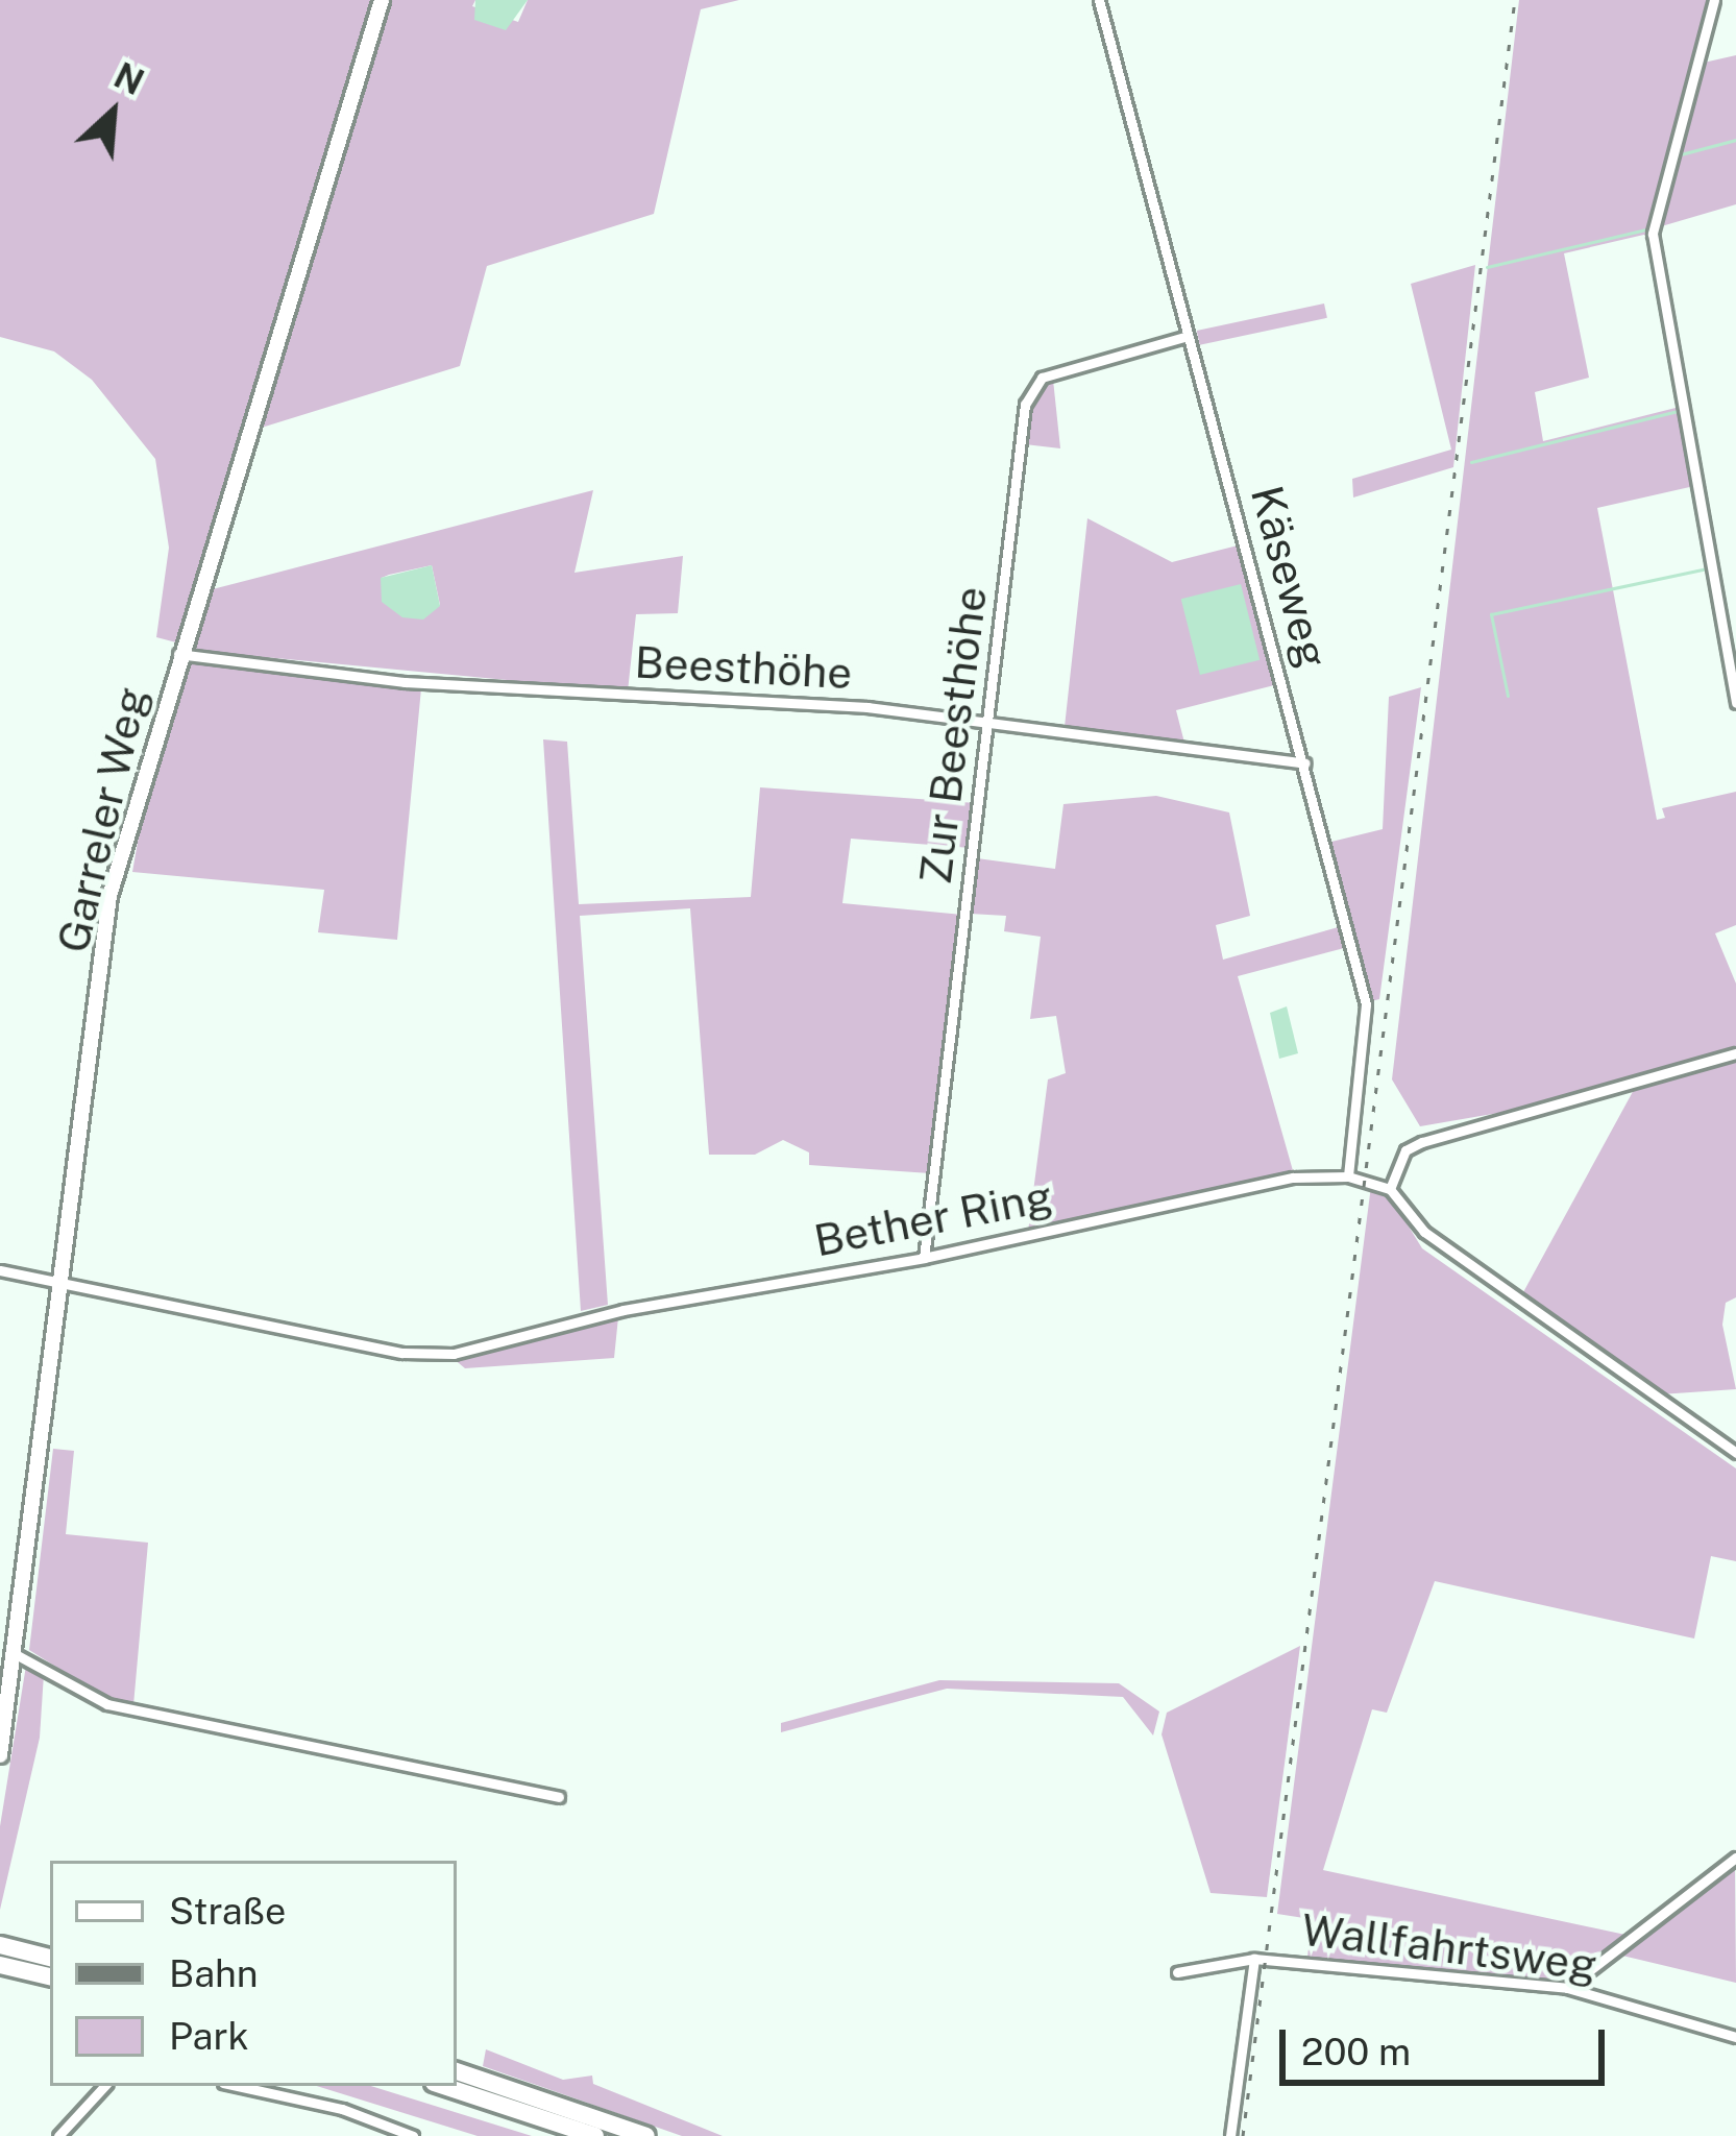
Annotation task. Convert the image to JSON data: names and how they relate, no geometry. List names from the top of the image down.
{
  "streets": {
    "street": [
      "Käseweg",
      "Beesthöhe",
      "Zur Beesthöhe",
      "Garreler Weg",
      "Bether Ring",
      "Wallfahrtsweg"
    ]
  },
  "crossings": [
    ["Käseweg", "Beesthöhe"],
    ["Käseweg", "Zur Beesthöhe"],
    ["Käseweg", "Bether Ring"],
    ["Beesthöhe", "Zur Beesthöhe"],
    ["Beesthöhe", "Garreler Weg"],
    ["Zur Beesthöhe", "Bether Ring"],
    ["Garreler Weg", "Bether Ring"]
  ],
  "legend": ["Straße", "Bahn", "Park"],
  "scale_bar": "200 m",
  "north": "top right"
}
